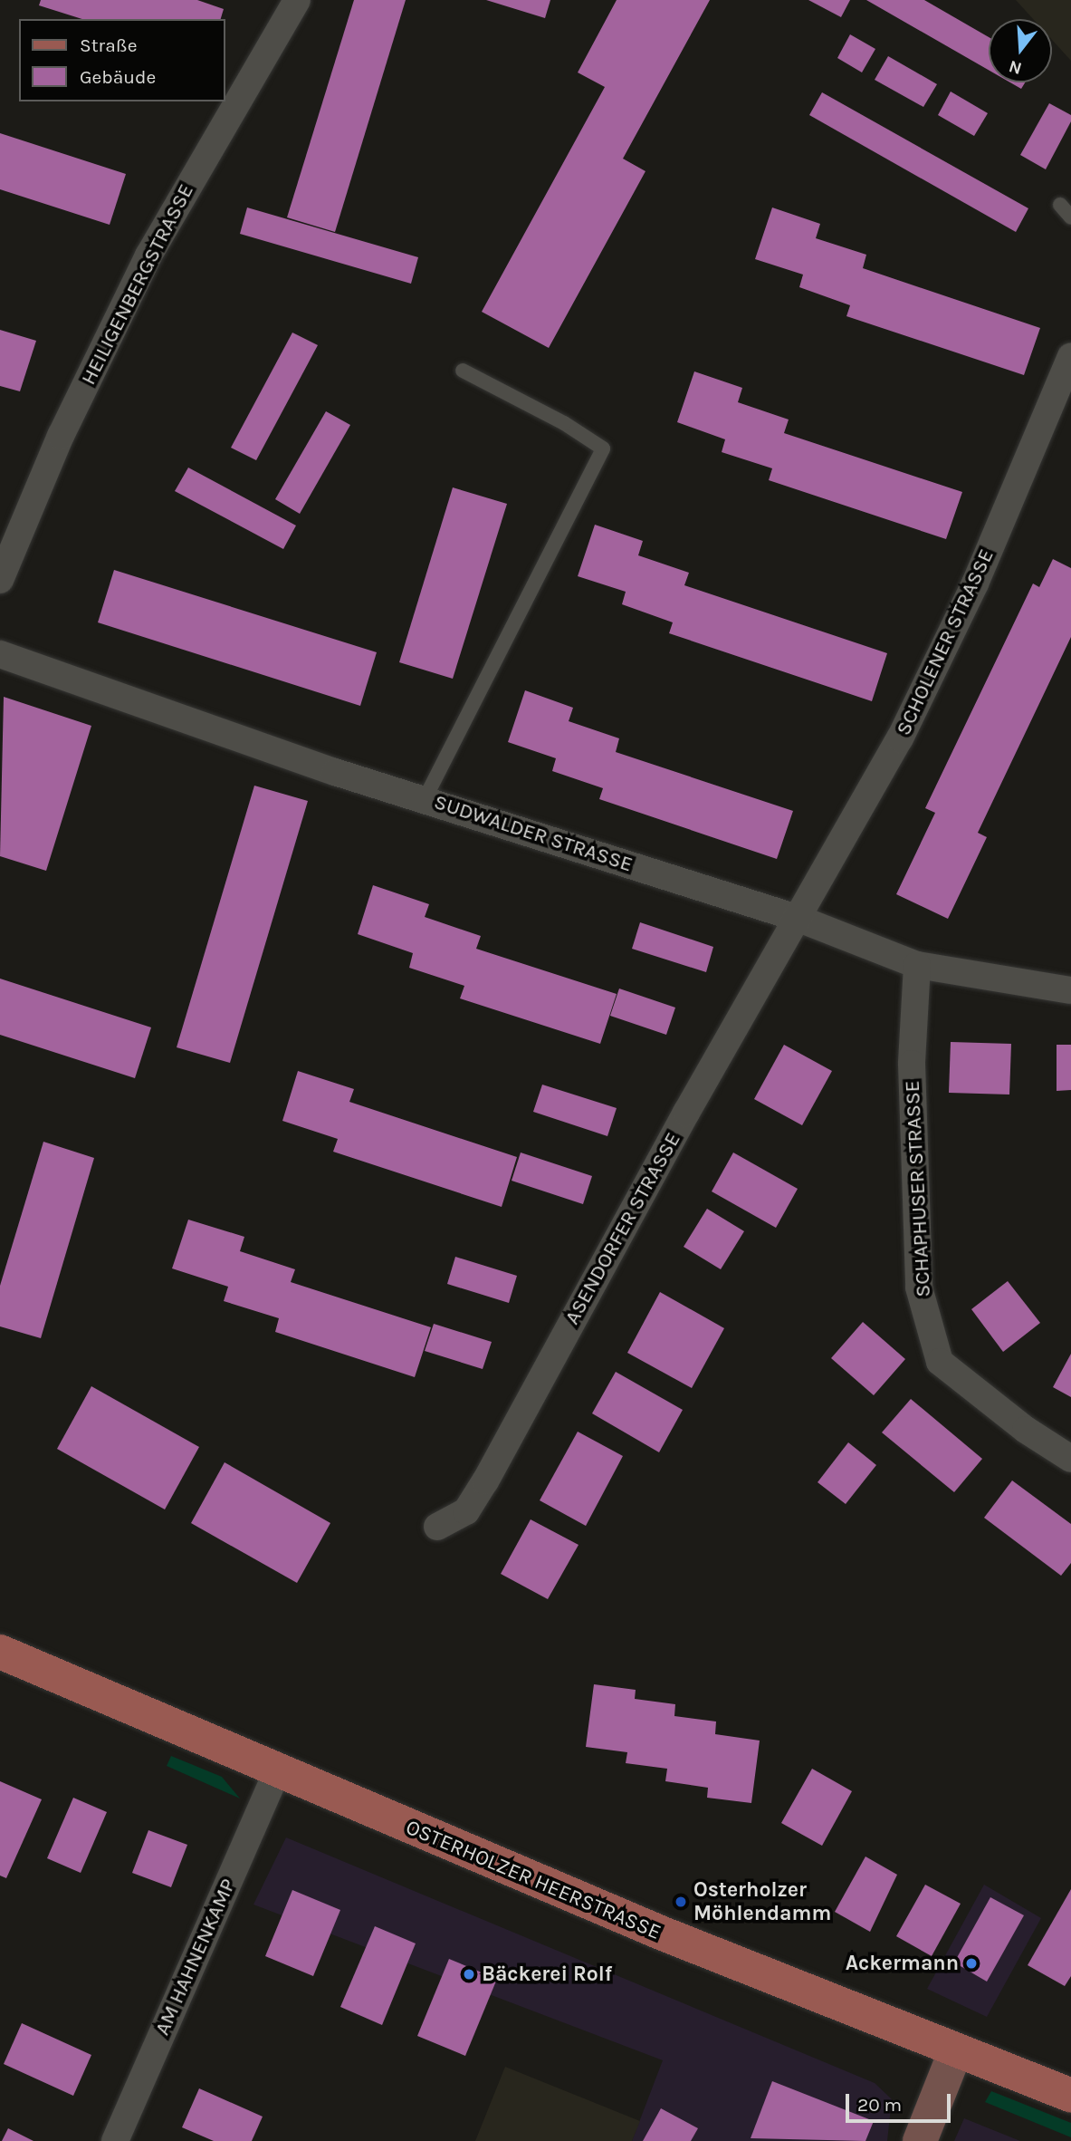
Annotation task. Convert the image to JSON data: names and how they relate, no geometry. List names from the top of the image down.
{
  "streets": {
    "main road": ["OSTERHOLZER HEERSTRASSE"],
    "street": [
      "HEILIGENBERGSTRASSE",
      "SCHOLENER STRASSE",
      "SUDWALDER STRASSE",
      "SCHAPHUSER STRASSE",
      "ASENDORFER STRASSE",
      "AM HAHNENKAMP"
    ]
  },
  "crossings": [
    ["SCHOLENER STRASSE", "SUDWALDER STRASSE"],
    ["SCHOLENER STRASSE", "ASENDORFER STRASSE"],
    ["SUDWALDER STRASSE", "SCHAPHUSER STRASSE"],
    ["SUDWALDER STRASSE", "ASENDORFER STRASSE"],
    ["OSTERHOLZER HEERSTRASSE", "AM HAHNENKAMP"]
  ],
  "places": ["Osterholzer Möhlendamm", "Ackermann", "Bäckerei Rolf"],
  "legend": ["Straße", "Gebäude"],
  "scale_bar": "20 m",
  "north": "bottom"
}
